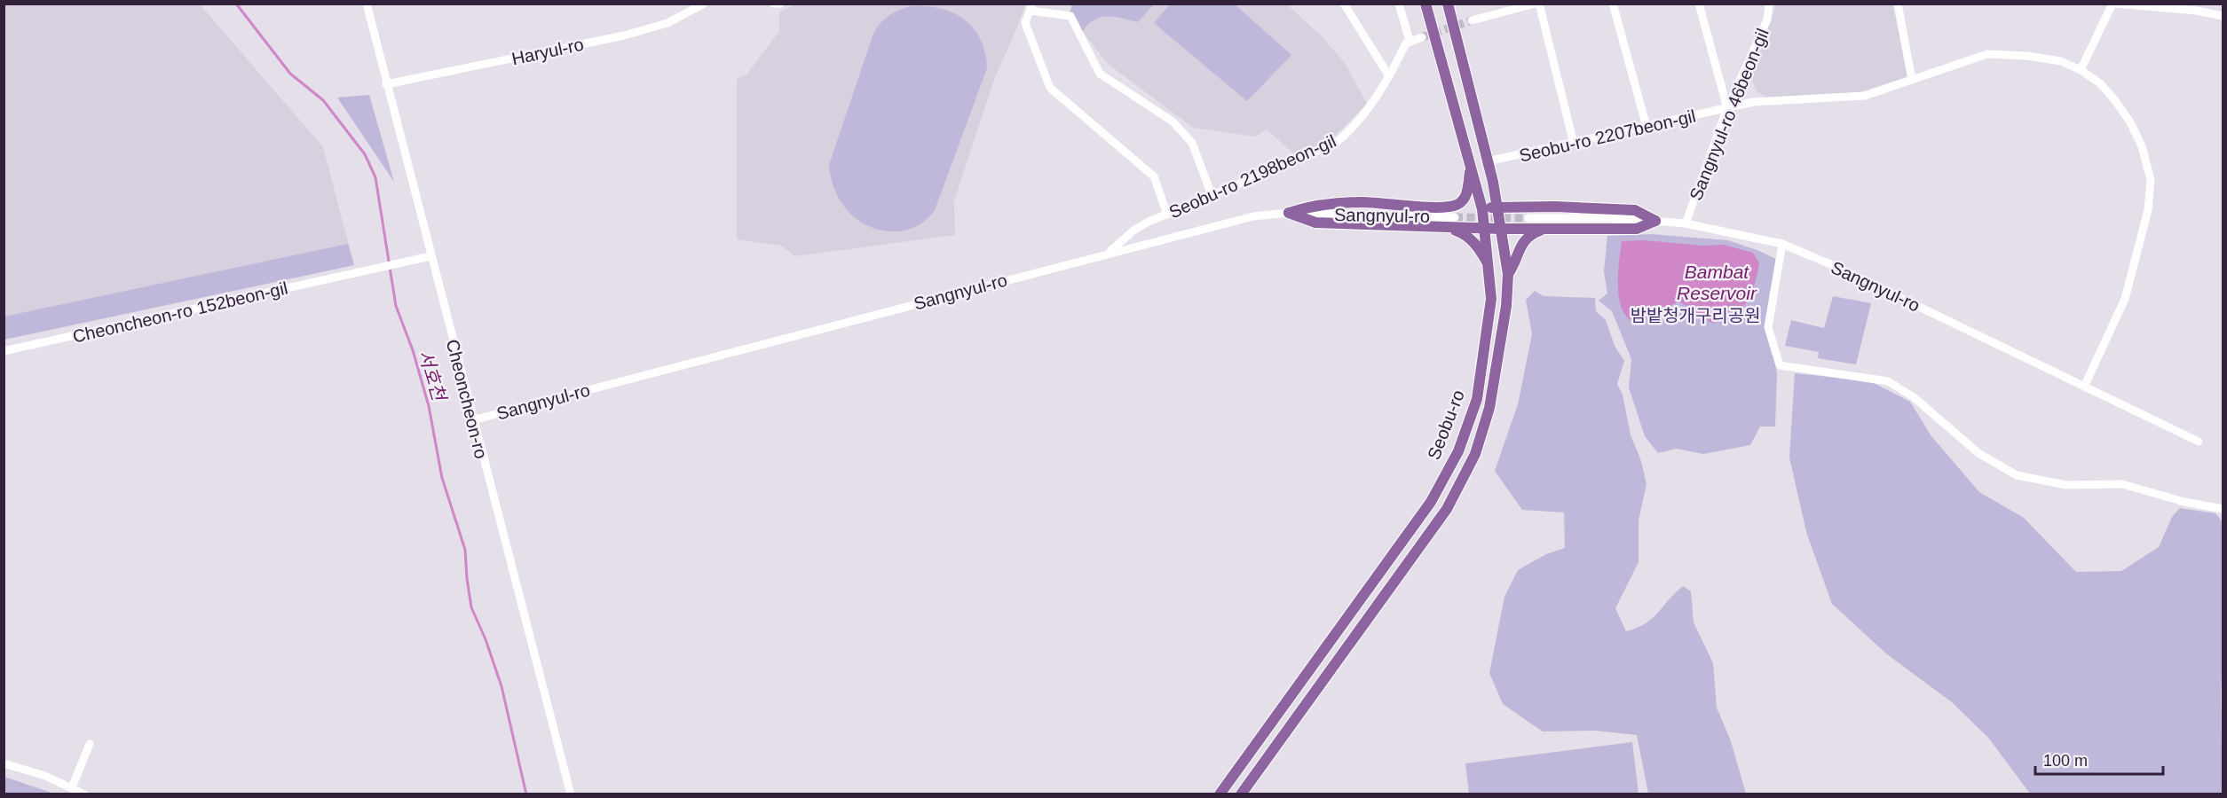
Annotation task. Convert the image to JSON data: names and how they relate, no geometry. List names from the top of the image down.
{
  "streets": {
    "main road": ["Seobu-ro"],
    "street": [
      "Haryul-ro",
      "Sangnyul-ro 46beon-gil",
      "Seobu-ro 2207beon-gil",
      "Seobu-ro 2198beon-gil",
      "Sangnyul-ro",
      "Cheoncheon-ro 152beon-gil",
      "Cheoncheon-ro"
    ]
  },
  "crossings": [
    ["Haryul-ro", "Cheoncheon-ro"],
    ["Sangnyul-ro 46beon-gil", "Seobu-ro 2207beon-gil"],
    ["Sangnyul-ro 46beon-gil", "Sangnyul-ro"],
    ["Seobu-ro 2207beon-gil", "Sangnyul-ro"],
    ["Seobu-ro 2207beon-gil", "Seobu-ro"],
    ["Seobu-ro 2198beon-gil", "Sangnyul-ro"],
    ["Sangnyul-ro", "Cheoncheon-ro"],
    ["Cheoncheon-ro 152beon-gil", "Cheoncheon-ro"]
  ],
  "water": ["Bambat Reservoir", "서호천"],
  "parks": ["밤밭청개구리공원"],
  "scale_bar": "100 m"
}
